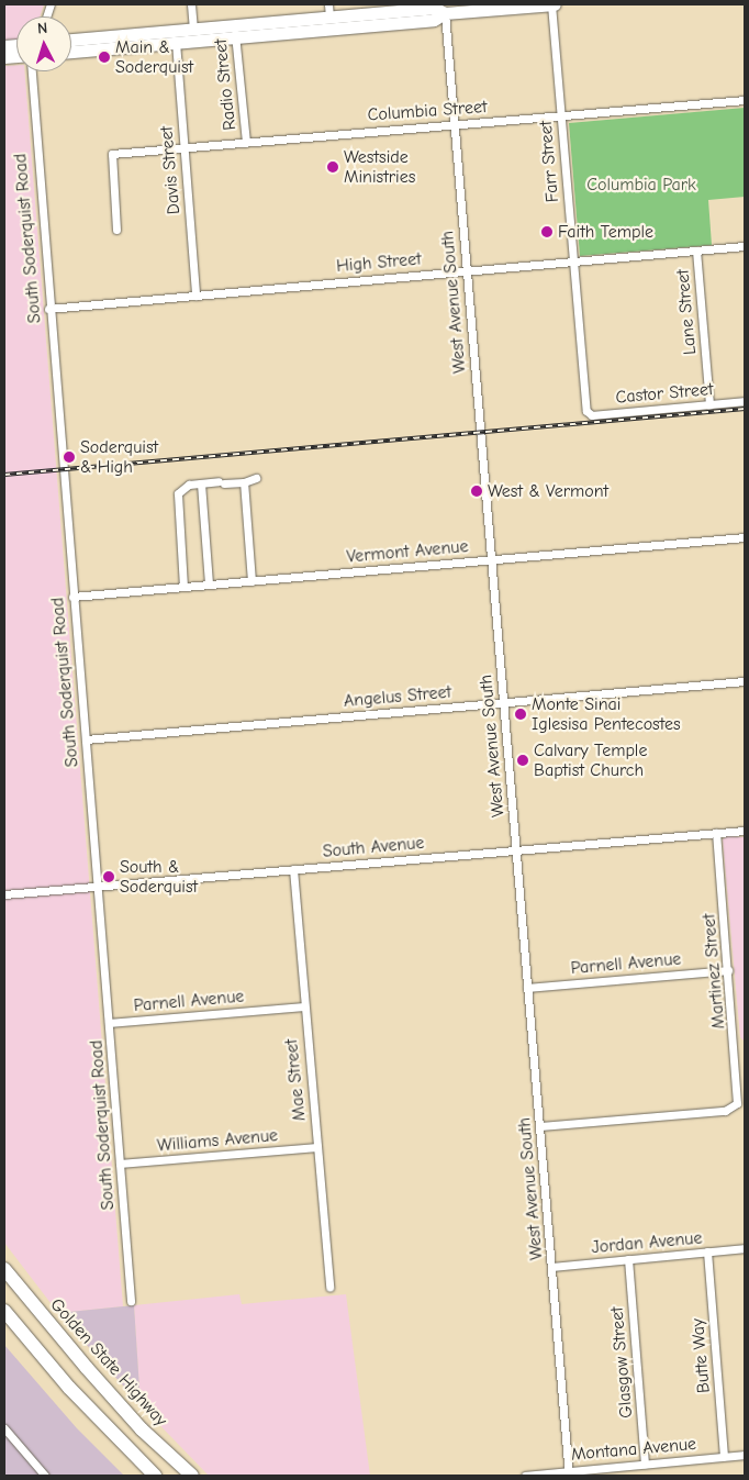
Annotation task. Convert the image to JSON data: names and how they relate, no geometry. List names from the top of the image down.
{
  "streets": {
    "highway": ["Golden State Highway"],
    "street": [
      "Radio Street",
      "Columbia Street",
      "Farr Street",
      "Davis Street",
      "South Soderquist Road",
      "High Street",
      "West Avenue South",
      "Lane Street",
      "Castor Street",
      "Vermont Avenue",
      "Angelus Street",
      "South Avenue",
      "Parnell Avenue",
      "Martinez Street",
      "Mae Street",
      "Williams Avenue",
      "Jordan Avenue",
      "Butte Way",
      "Glasgow Street",
      "Montana Avenue"
    ]
  },
  "crossings": [
    ["Radio Street", "Columbia Street"],
    ["Columbia Street", "Farr Street"],
    ["Columbia Street", "Davis Street"],
    ["Columbia Street", "West Avenue South"],
    ["Farr Street", "High Street"],
    ["Farr Street", "Castor Street"],
    ["Davis Street", "High Street"],
    ["South Soderquist Road", "High Street"],
    ["South Soderquist Road", "Vermont Avenue"],
    ["South Soderquist Road", "Angelus Street"],
    ["South Soderquist Road", "South Avenue"],
    ["South Soderquist Road", "Parnell Avenue"],
    ["South Soderquist Road", "Williams Avenue"],
    ["High Street", "West Avenue South"],
    ["High Street", "Lane Street"],
    ["West Avenue South", "Vermont Avenue"],
    ["West Avenue South", "Angelus Street"],
    ["West Avenue South", "South Avenue"],
    ["West Avenue South", "Parnell Avenue"],
    ["West Avenue South", "Martinez Street"],
    ["West Avenue South", "Jordan Avenue"],
    ["West Avenue South", "Montana Avenue"],
    ["Lane Street", "Castor Street"],
    ["South Avenue", "Martinez Street"],
    ["South Avenue", "Mae Street"],
    ["Parnell Avenue", "Martinez Street"],
    ["Parnell Avenue", "Mae Street"],
    ["Mae Street", "Williams Avenue"],
    ["Jordan Avenue", "Butte Way"],
    ["Jordan Avenue", "Glasgow Street"],
    ["Butte Way", "Montana Avenue"],
    ["Glasgow Street", "Montana Avenue"]
  ],
  "parks": ["Columbia Park"],
  "places": [
    "Main & Soderquist",
    "Westside Ministries",
    "Faith Temple",
    "Soderquist & High",
    "West & Vermont",
    "Monte Sinai Iglesisa Pentecostes",
    "Calvary Temple Baptist Church",
    "South & Soderquist"
  ],
  "north": "top"
}
